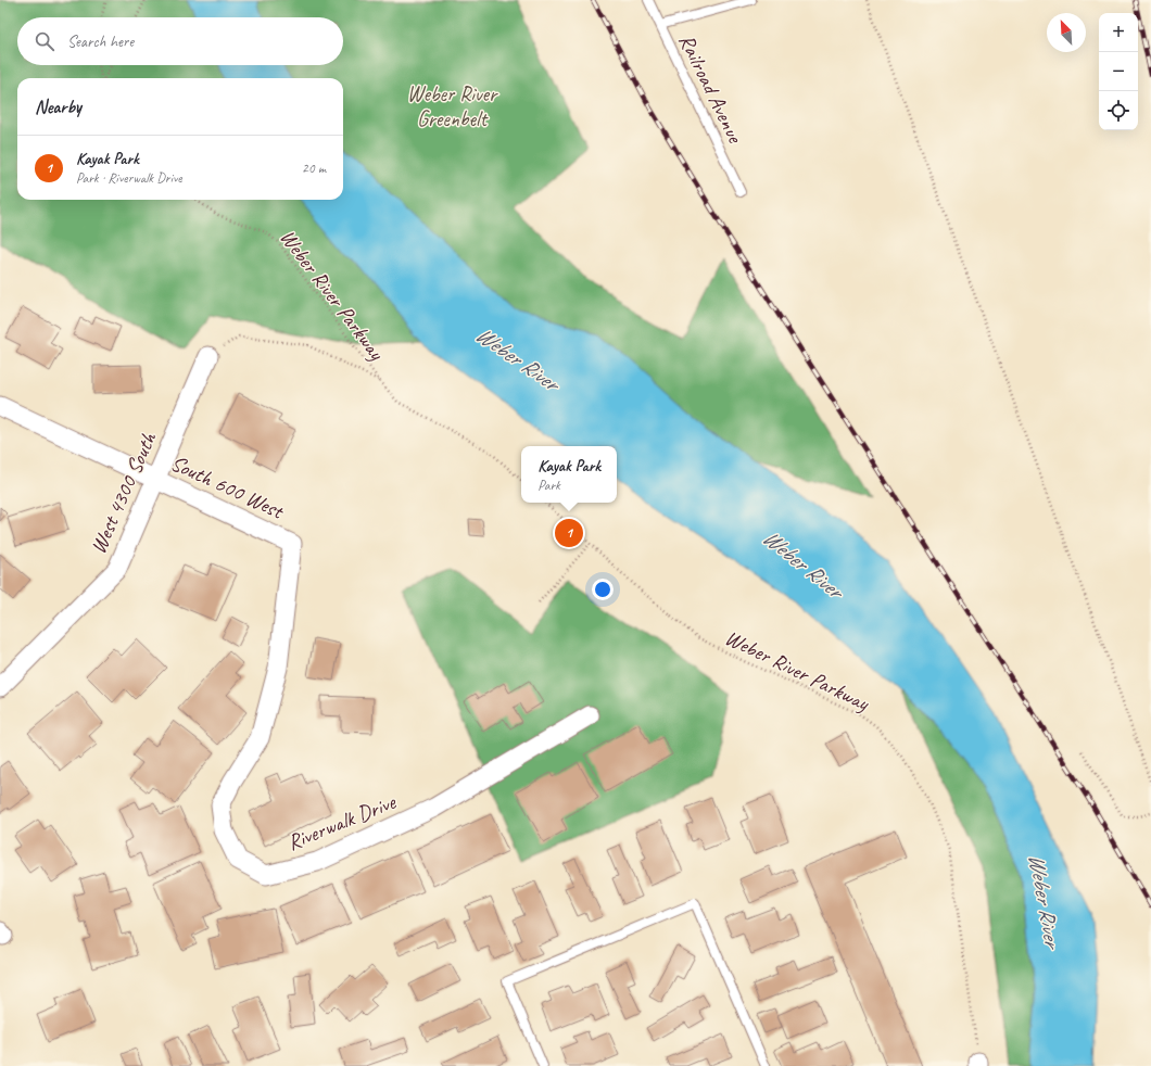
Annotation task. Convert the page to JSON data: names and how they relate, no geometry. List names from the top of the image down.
{
  "streets": {
    "street": ["South 600 West", "West 4300 South", "Riverwalk Drive"],
    "lane": ["Railroad Avenue"],
    "path": ["Weber River Parkway"]
  },
  "crossings": [
    ["Weber River Parkway", "West 4300 South"],
    ["South 600 West", "West 4300 South"],
    ["South 600 West", "Riverwalk Drive"]
  ],
  "water": ["Weber River"],
  "parks": ["Weber River Greenbelt"],
  "north": "top left",
  "page": {
    "map_buttons": ["+", "−"],
    "search": "Search here",
    "heading": "Nearby",
    "list": [
      {
        "mark": "1",
        "name": "Kayak Park",
        "note": "Park · Riverwalk Drive",
        "value": "20 m"
      }
    ],
    "popup": ["Kayak Park", "Park"],
    "pins": "1"
  }
}
